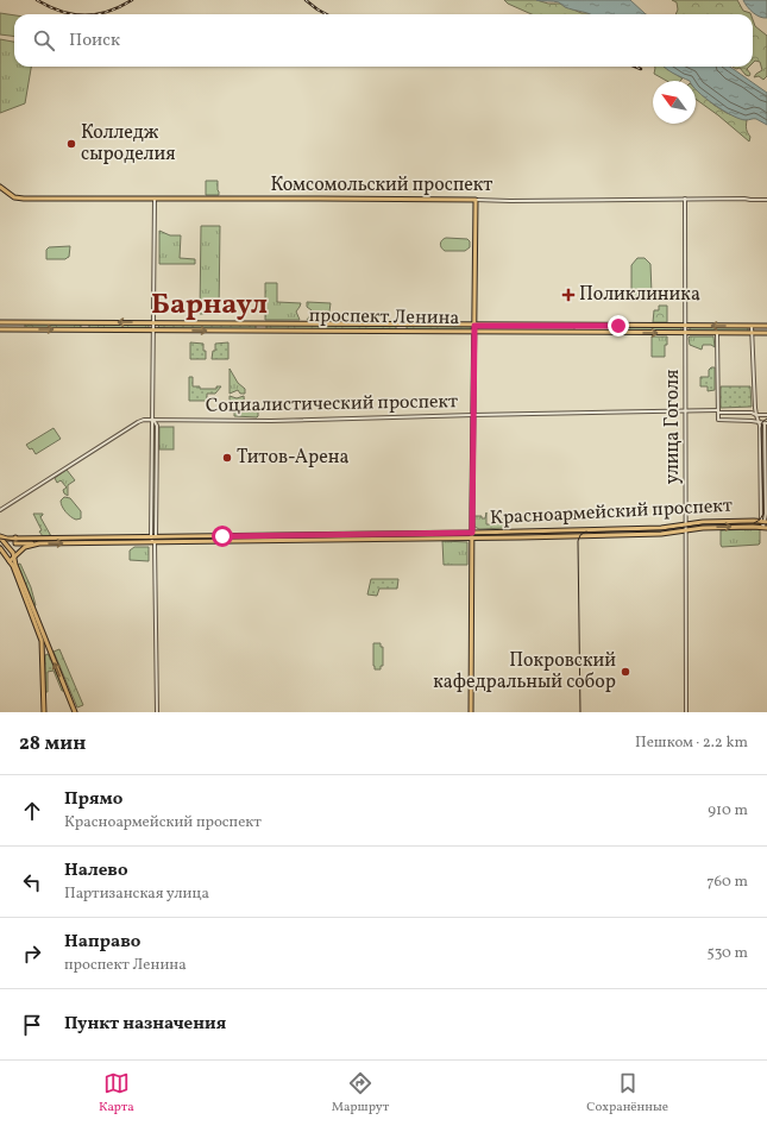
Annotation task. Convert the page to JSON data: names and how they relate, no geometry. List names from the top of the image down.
{
  "streets": {
    "main road": ["Комсомольский проспект", "проспект Ленина", "Красноармейский проспект"],
    "street": ["Социалистический проспект", "улица Гоголя"]
  },
  "crossings": [
    ["Комсомольский проспект", "улица Гоголя"],
    ["проспект Ленина", "улица Гоголя"],
    ["Социалистический проспект", "улица Гоголя"],
    ["улица Гоголя", "Красноармейский проспект"]
  ],
  "districts": ["Барнаул"],
  "places": {
    "other": ["Колледж сыроделия", "Титов-Арена", "Покровский кафедральный собор"],
    "health": ["Поликлиника"]
  },
  "north": "top left",
  "page": {
    "search": "Поиск",
    "heading": ["28 мин", "Пешком · 2.2 km"],
    "list": [
      ["Прямо", "Красноармейский проспект", "910 m"],
      ["Налево", "Партизанская улица", "760 m"],
      ["Направо", "проспект Ленина", "530 m"],
      "Пункт назначения"
    ],
    "nav": ["Карта", "Маршрут", "Сохранённые"]
  }
}
